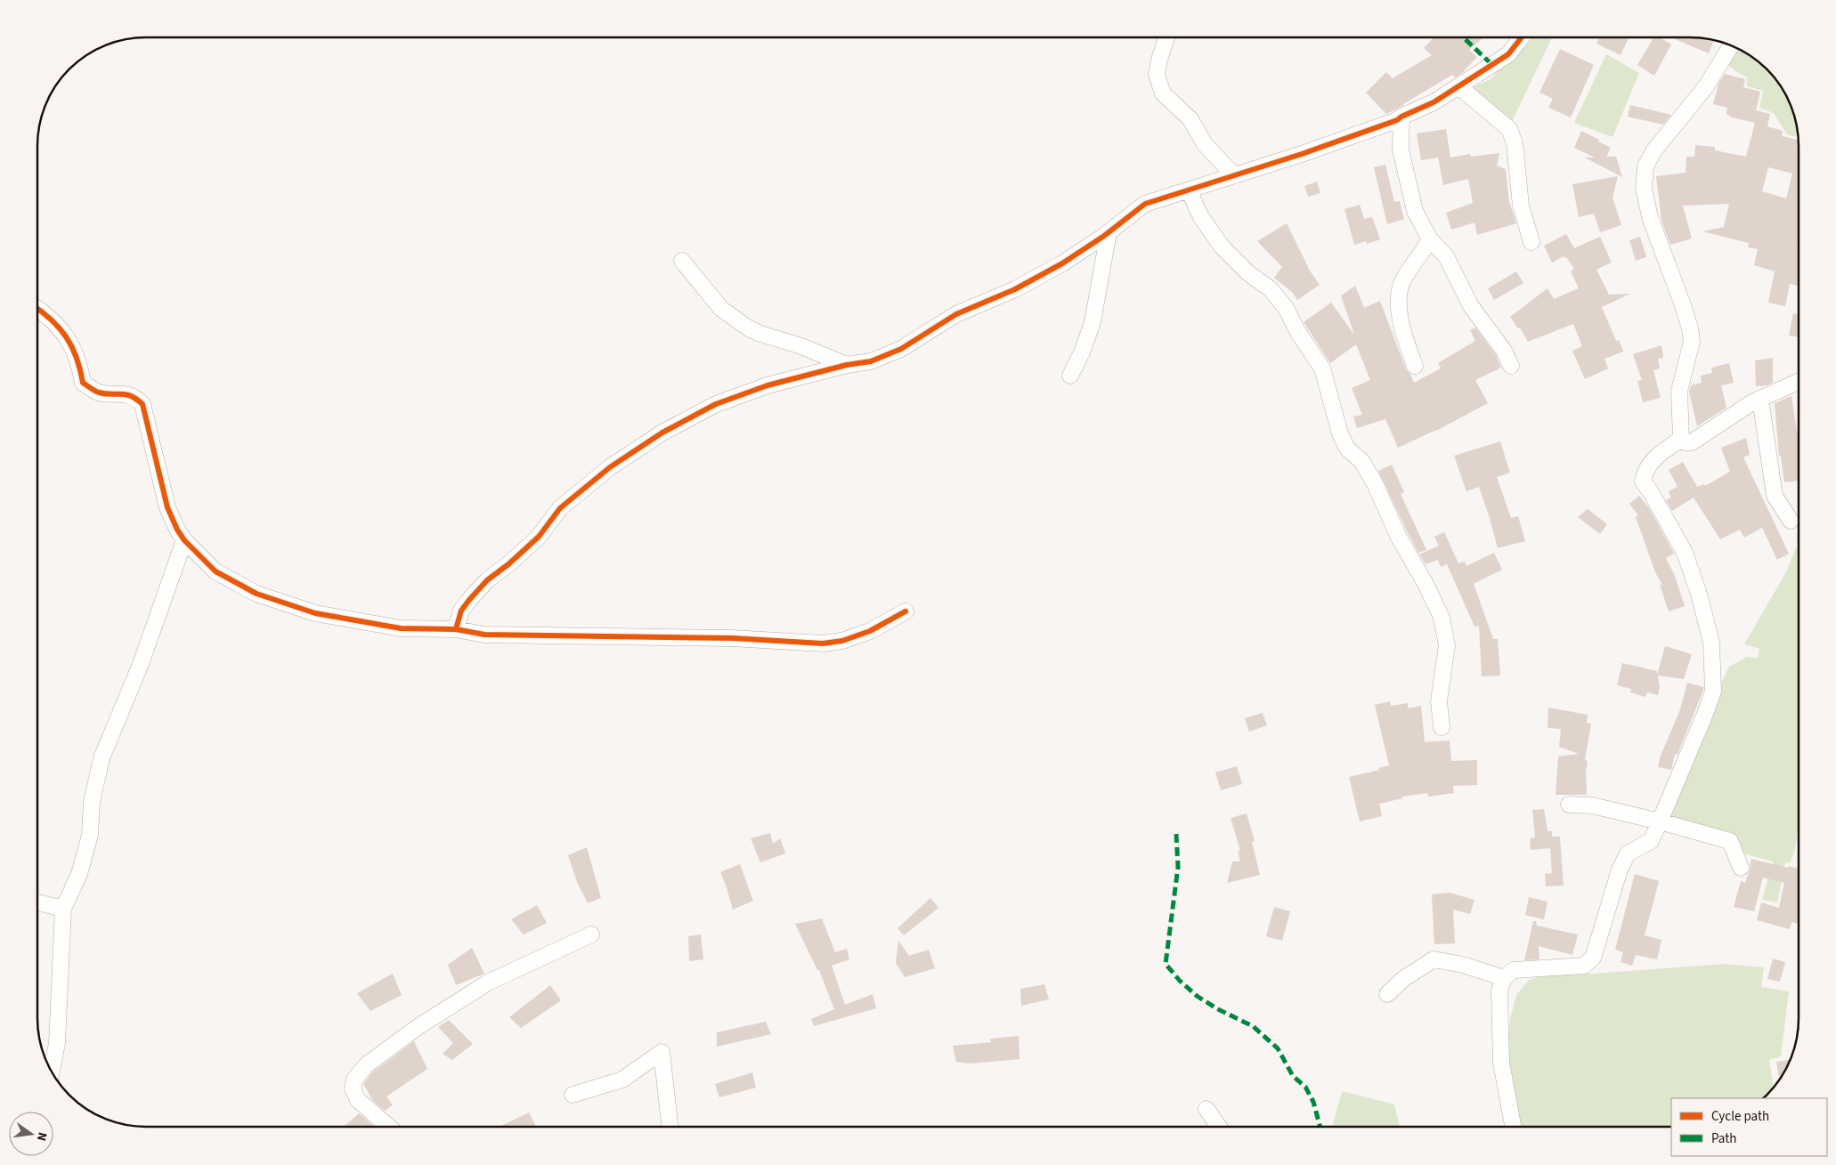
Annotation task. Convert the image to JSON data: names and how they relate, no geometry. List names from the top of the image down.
{
  "legend": ["Cycle path", "Path"],
  "north": "right"
}
